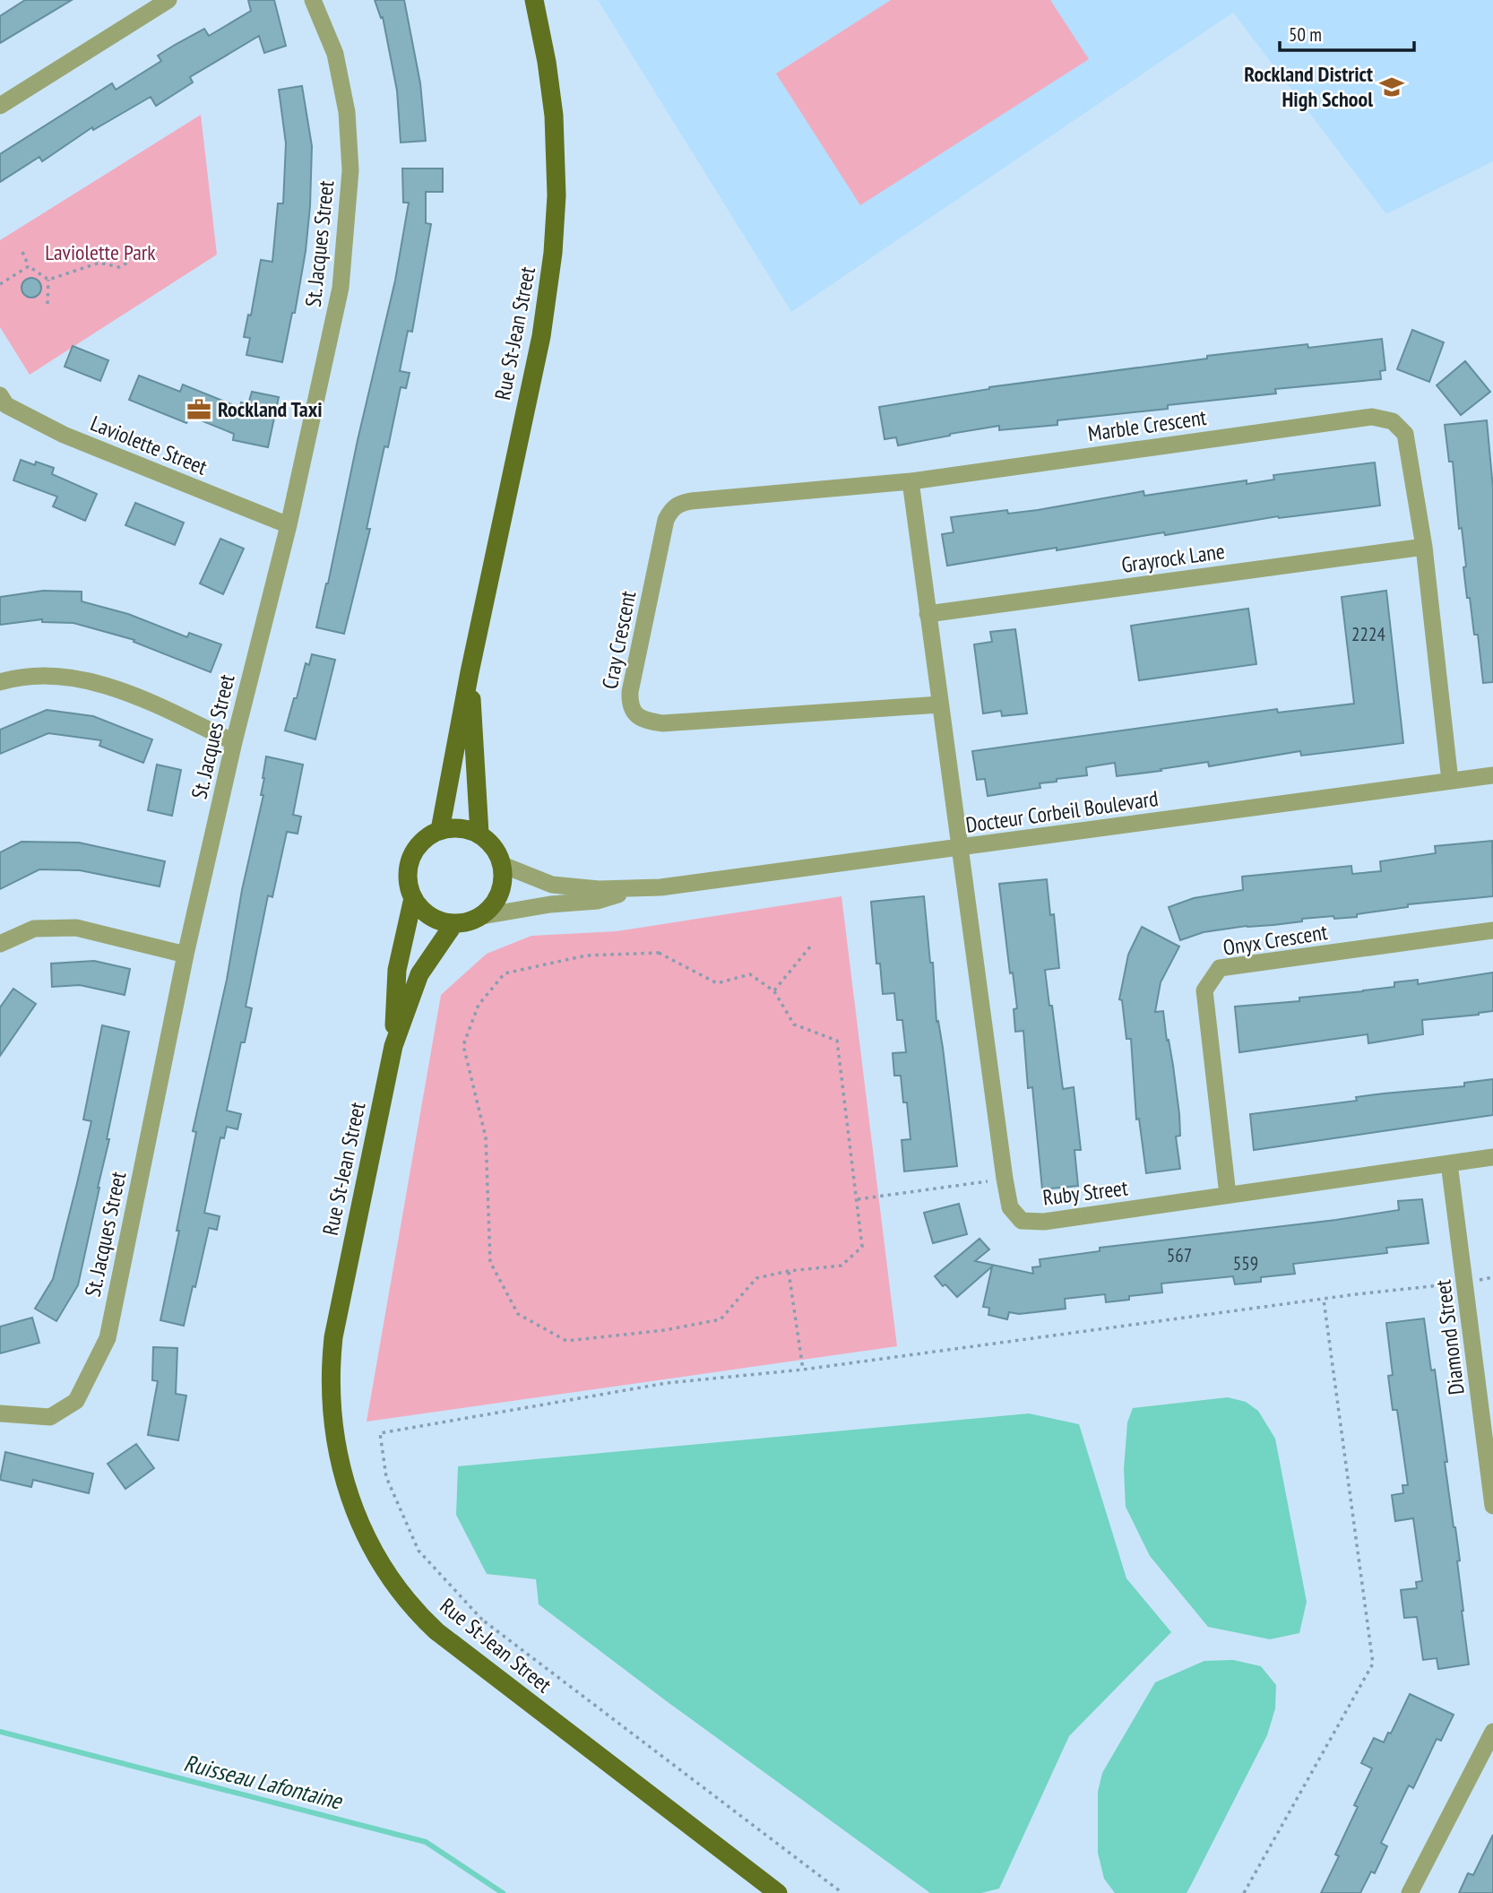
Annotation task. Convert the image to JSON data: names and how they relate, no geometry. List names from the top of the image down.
{
  "streets": {
    "main road": ["Rue St-Jean Street"],
    "street": [
      "St. Jacques Street",
      "Marble Crescent",
      "Laviolette Street",
      "Grayrock Lane",
      "Cray Crescent",
      "Docteur Corbeil Boulevard",
      "Onyx Crescent",
      "Ruby Street",
      "Diamond Street"
    ]
  },
  "crossings": [
    ["St. Jacques Street", "Laviolette Street"],
    ["Rue St-Jean Street", "Docteur Corbeil Boulevard"],
    ["Marble Crescent", "Grayrock Lane"],
    ["Marble Crescent", "Cray Crescent"],
    ["Marble Crescent", "Docteur Corbeil Boulevard"],
    ["Docteur Corbeil Boulevard", "Ruby Street"],
    ["Onyx Crescent", "Ruby Street"],
    ["Ruby Street", "Diamond Street"]
  ],
  "water": ["Ruisseau Lafontaine"],
  "parks": ["Laviolette Park"],
  "places": {
    "school or university": ["Rockland District High School"],
    "office": ["Rockland Taxi"]
  },
  "house_numbers": ["2224", "567", "559"],
  "scale_bar": "50 m"
}
